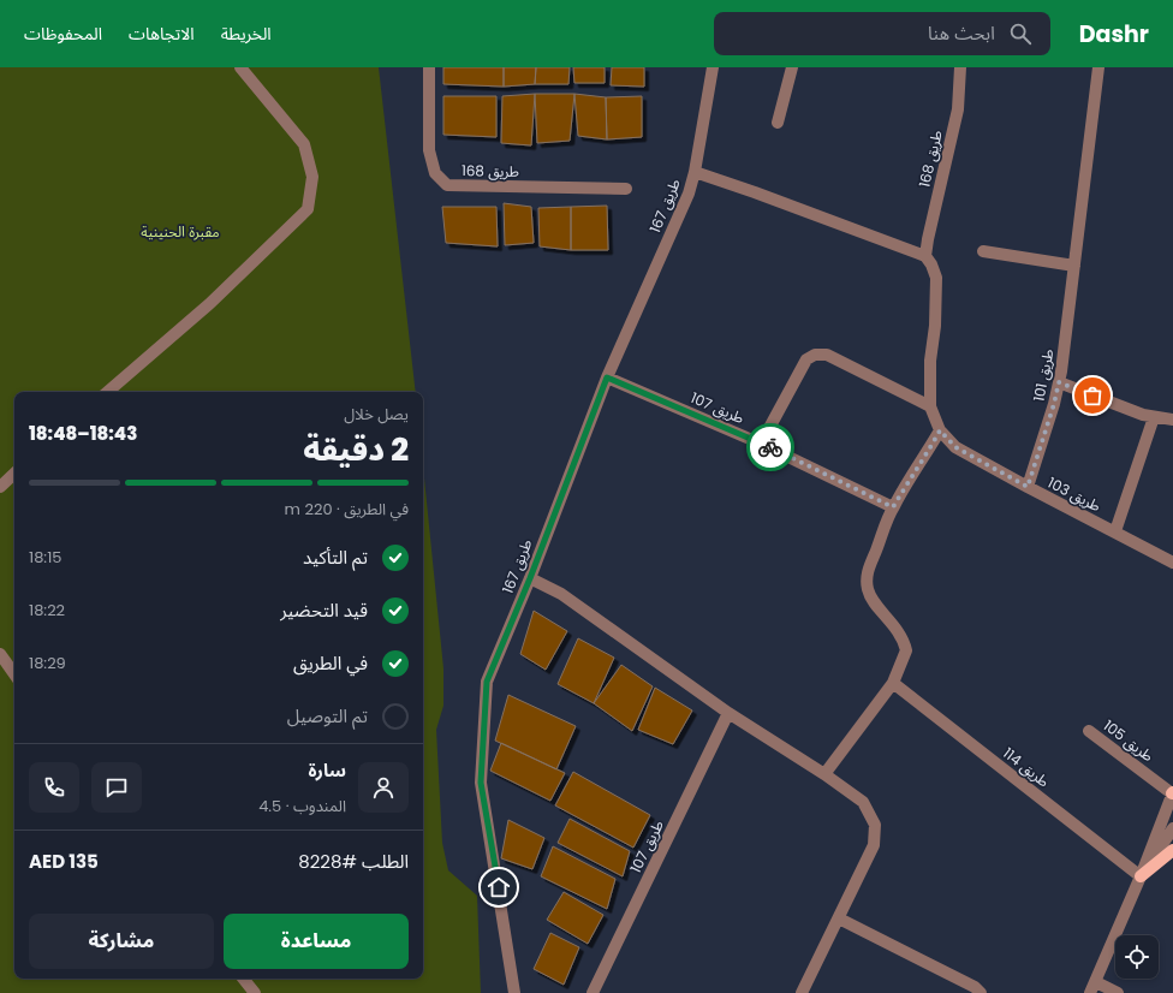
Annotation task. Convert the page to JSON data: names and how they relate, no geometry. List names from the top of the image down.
{
  "streets": {
    "street": [
      "طريق 168",
      "طريق 167",
      "طريق 101",
      "طريق 107",
      "طريق 103",
      "طريق 105",
      "طريق 114"
    ]
  },
  "crossings": [
    ["طريق 168", "طريق 167"],
    ["طريق 167", "طريق 107"],
    ["طريق 101", "طريق 103"]
  ],
  "parks": ["مقبرة الحنينية"],
  "page": {
    "header": "Dashr",
    "search": "ابحث هنا",
    "nav": ["الخريطة", "الاتجاهات", "المحفوظات"],
    "heading": ["2 دقيقة", "يصل خلال", "18:43–18:48"],
    "panel": [
      "سارة",
      "المندوب · 4.5",
      "الطلب #8228",
      "AED 135"
    ],
    "bar": "في الطريق · 220 m",
    "list": [
      ["تم التأكيد", "18:15"],
      ["قيد التحضير", "18:22"],
      ["في الطريق", "18:29"],
      "تم التوصيل"
    ],
    "buttons": ["مساعدة", "مشاركة"]
  }
}
